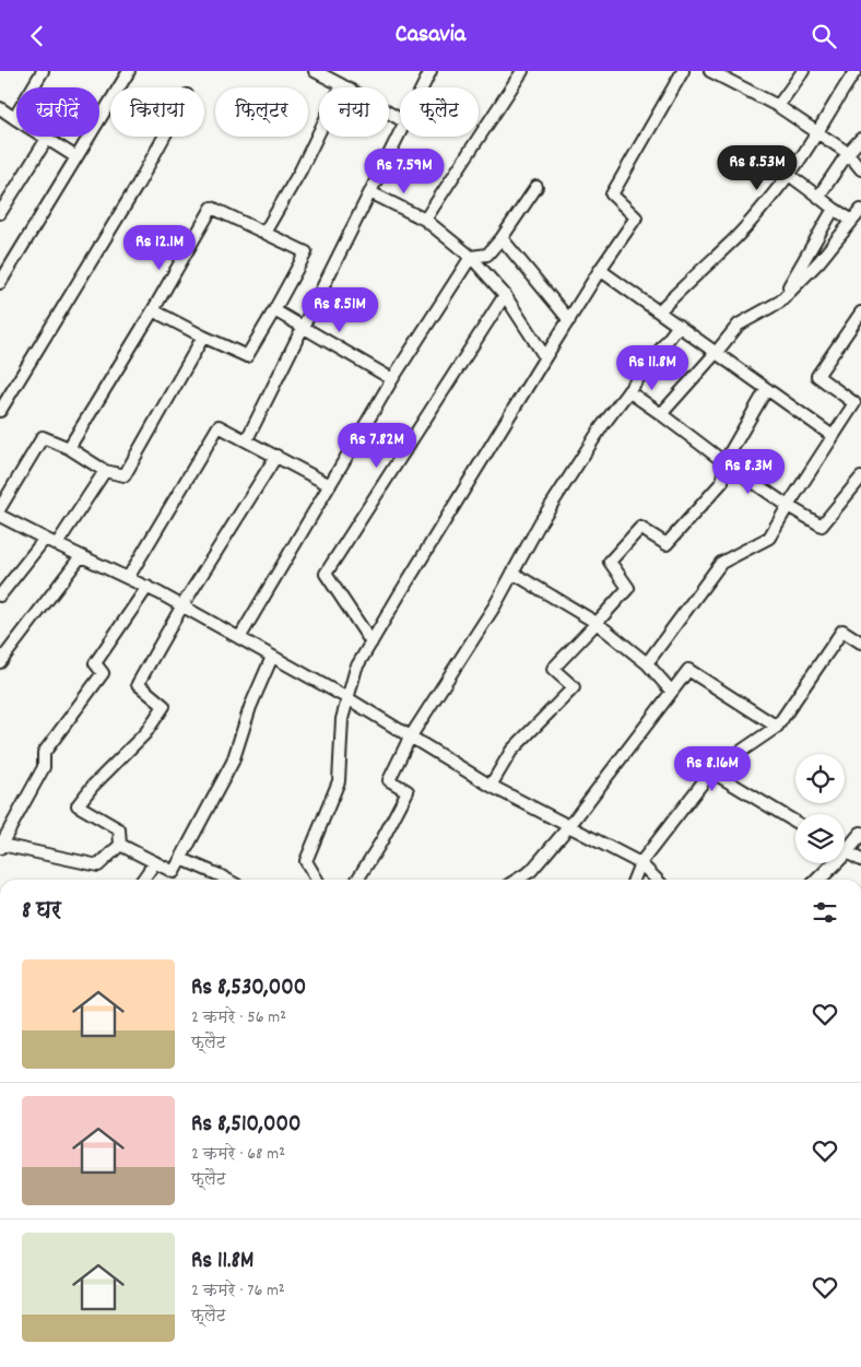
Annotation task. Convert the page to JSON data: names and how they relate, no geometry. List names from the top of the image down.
{
  "page": {
    "header": "Casavia",
    "chip": [
      "खरीदें",
      "किराया",
      "फ़िल्टर",
      "नया",
      "फ़्लैट"
    ],
    "price": [
      "Rs 8.53M",
      "Rs 7.59M",
      "Rs 12.1M",
      "Rs 8.51M",
      "Rs 11.8M",
      "Rs 7.82M",
      "Rs 8.3M",
      "Rs 8.16M"
    ],
    "heading": "8 घर",
    "list": [
      {
        "name": "Rs 8,530,000",
        "note": "2 कमरे · 56 m² · फ़्लैट"
      },
      {
        "name": "Rs 8,510,000",
        "note": "2 कमरे · 68 m² · फ़्लैट"
      },
      {
        "name": "Rs 11.8M",
        "note": "2 कमरे · 76 m² · फ़्लैट"
      }
    ]
  }
}
